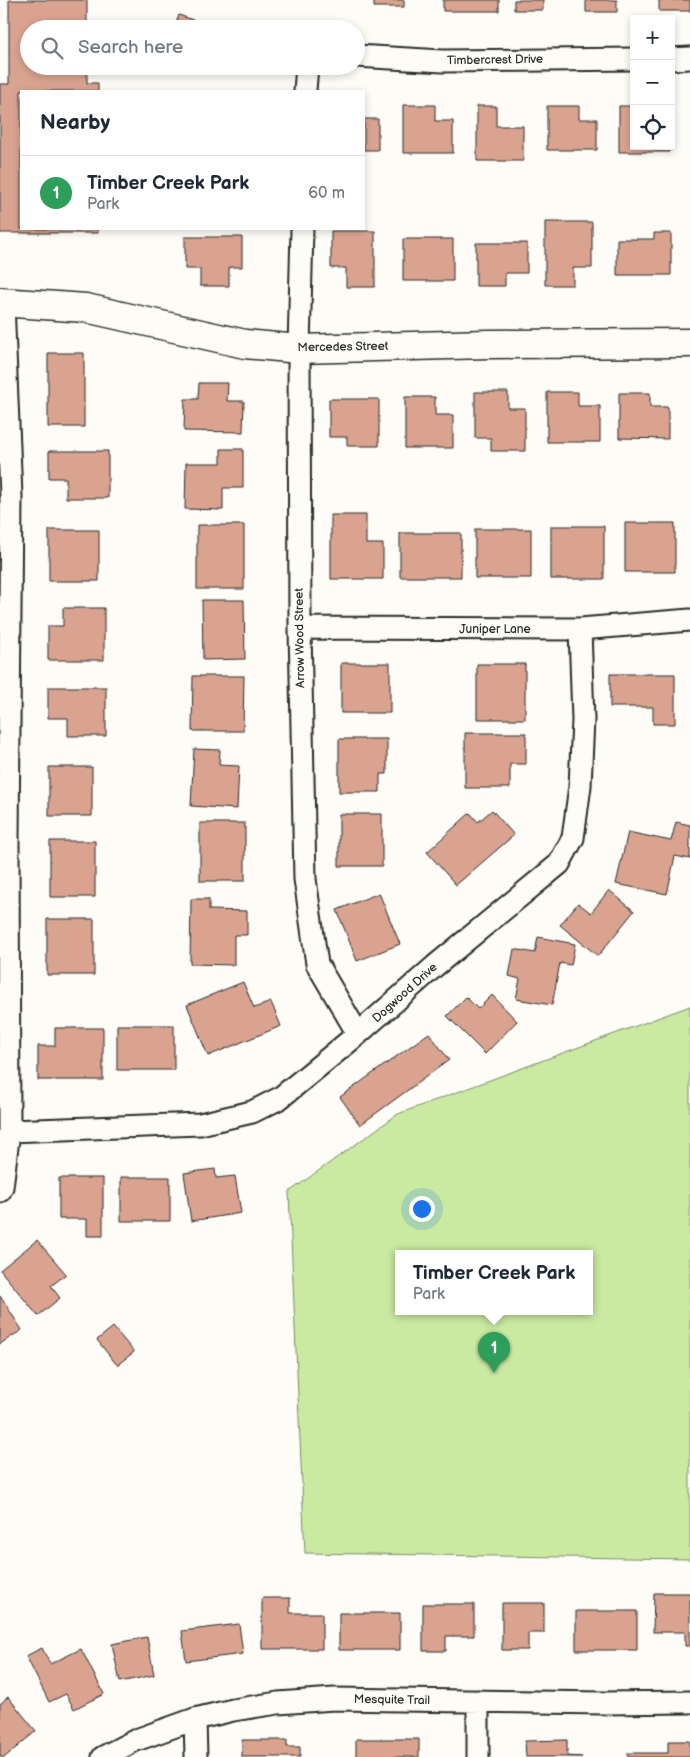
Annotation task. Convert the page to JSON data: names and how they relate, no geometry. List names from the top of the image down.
{
  "streets": {
    "street": [
      "Timbercrest Drive",
      "Mercedes Street",
      "Juniper Lane",
      "Arrow Wood Street",
      "Dogwood Drive",
      "Mesquite Trail"
    ]
  },
  "crossings": [
    ["Mercedes Street", "Arrow Wood Street"],
    ["Juniper Lane", "Arrow Wood Street"],
    ["Juniper Lane", "Dogwood Drive"],
    ["Arrow Wood Street", "Dogwood Drive"]
  ],
  "page": {
    "map_buttons": ["+", "−"],
    "search": "Search here",
    "heading": "Nearby",
    "list": [
      {
        "mark": "1",
        "name": "Timber Creek Park",
        "note": "Park",
        "value": "60 m"
      }
    ],
    "popup": ["Timber Creek Park", "Park"],
    "pins": "1"
  }
}
